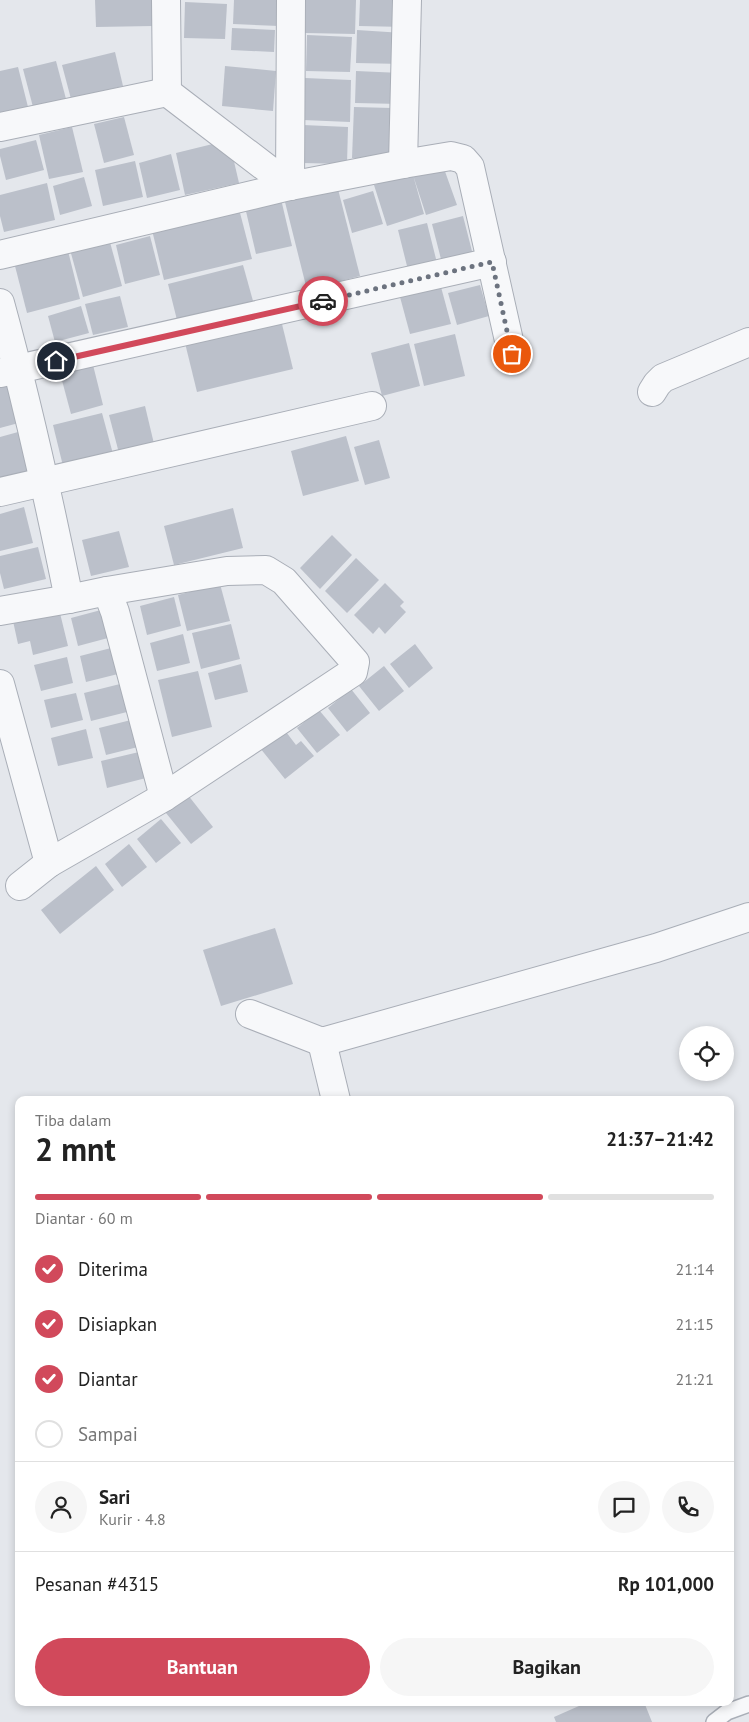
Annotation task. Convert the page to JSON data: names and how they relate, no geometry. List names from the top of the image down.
{
  "page": {
    "heading": ["2 mnt", "Tiba dalam", "21:37–21:42"],
    "panel": [
      "Sari",
      "Kurir · 4.8",
      "Pesanan #4315",
      "Rp 101,000"
    ],
    "bar": "Diantar · 60 m",
    "list": [
      ["Diterima", "21:14"],
      ["Disiapkan", "21:15"],
      ["Diantar", "21:21"],
      "Sampai"
    ],
    "buttons": ["Bantuan", "Bagikan"]
  }
}
